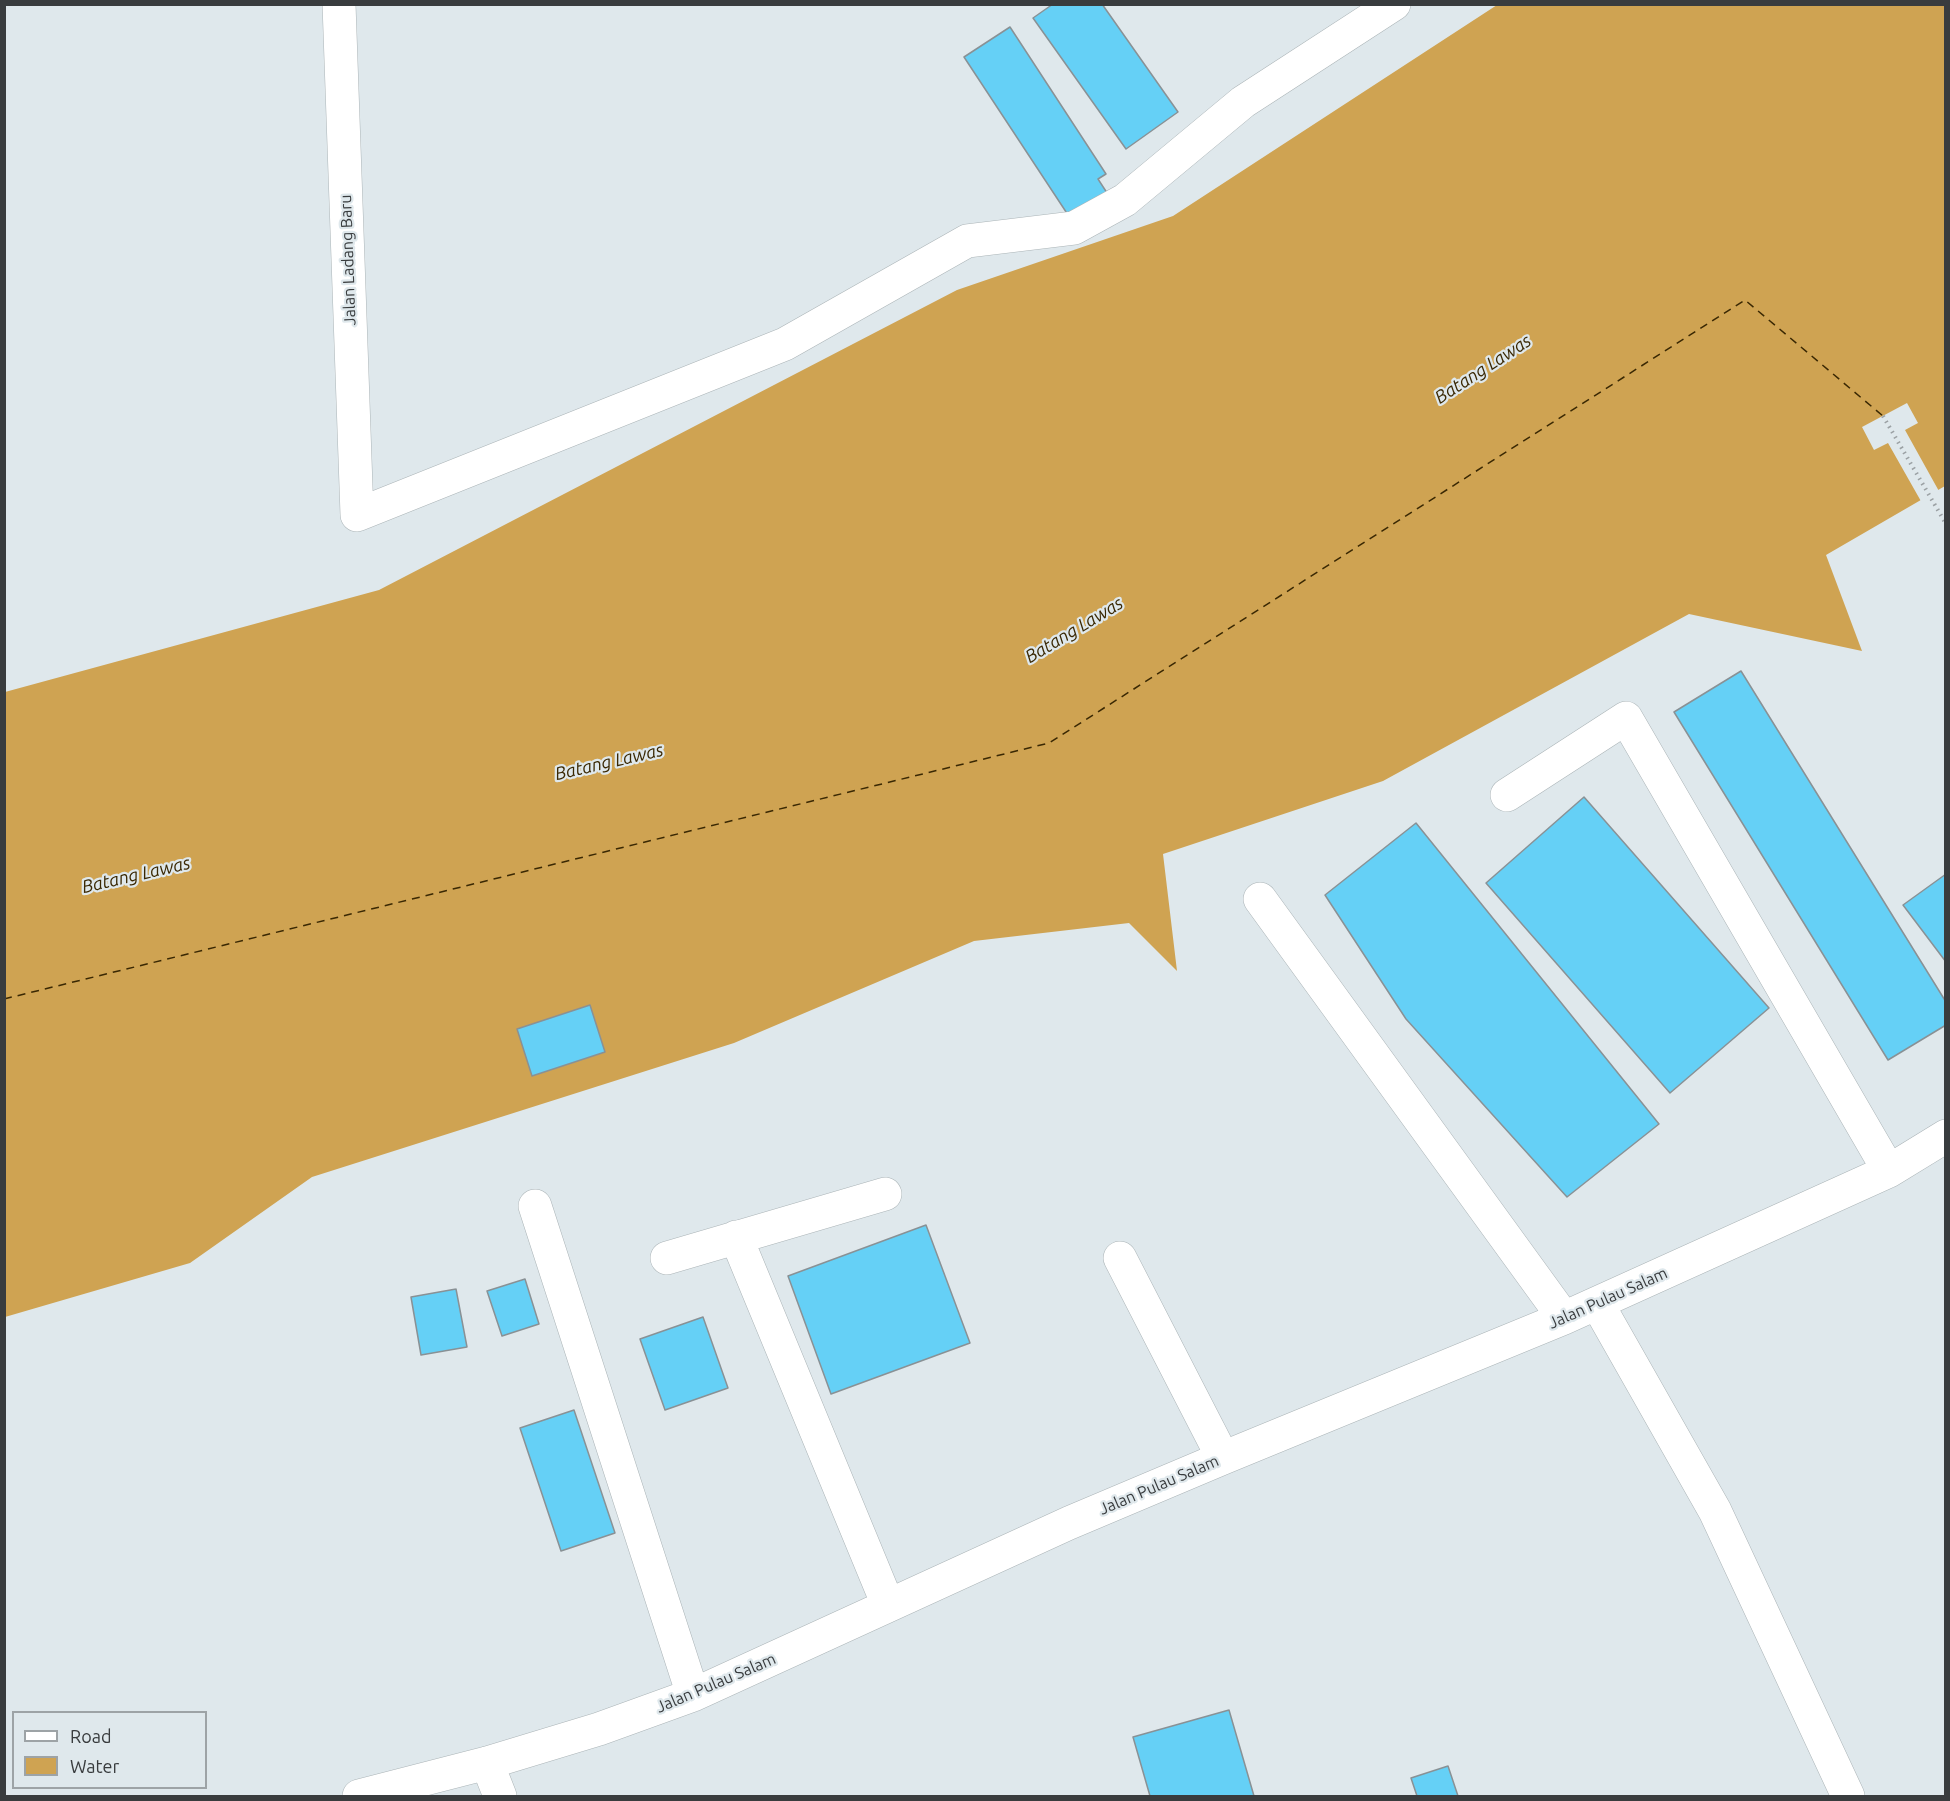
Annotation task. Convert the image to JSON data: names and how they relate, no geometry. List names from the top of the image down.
{
  "streets": {
    "street": ["Jalan Ladang Baru", "Jalan Pulau Salam"]
  },
  "water": ["Batang Lawas"],
  "legend": ["Road", "Water"]
}
